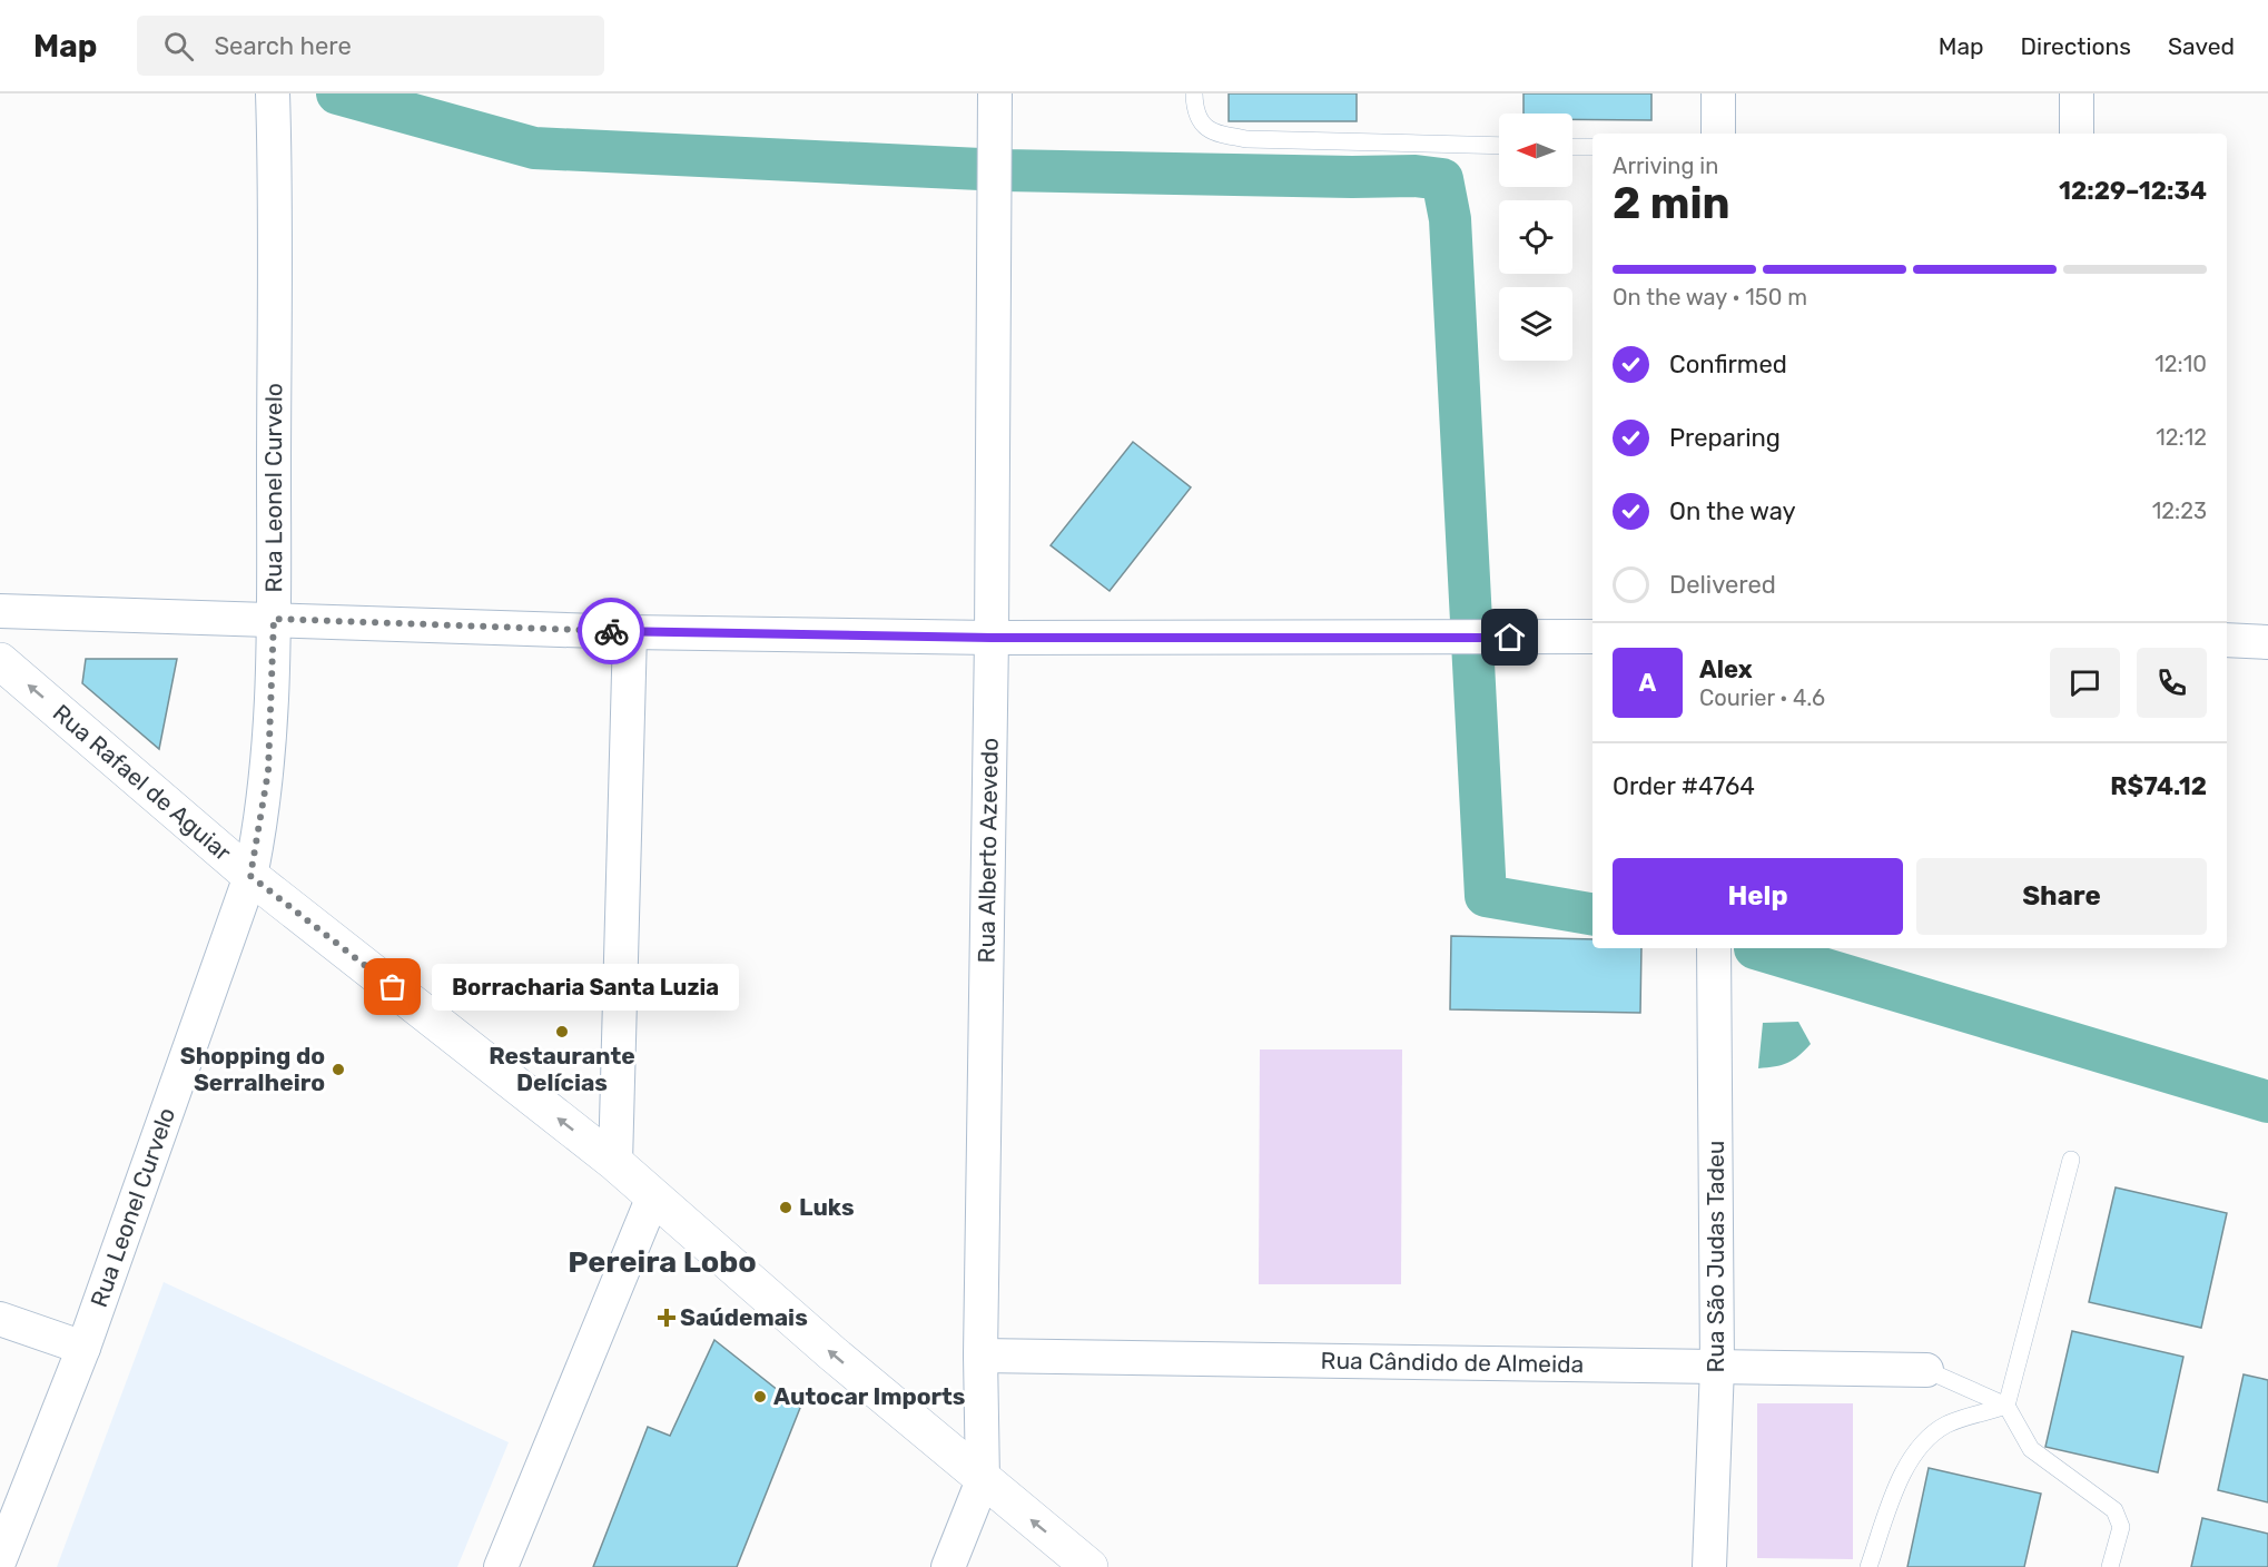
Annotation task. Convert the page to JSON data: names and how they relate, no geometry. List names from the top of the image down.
{
  "streets": {
    "street": [
      "Rua Leonel Curvelo",
      "Rua Rafael de Aguiar",
      "Rua Alberto Azevedo",
      "Rua São Judas Tadeu",
      "Rua Cândido de Almeida"
    ]
  },
  "crossings": [
    ["Rua Leonel Curvelo", "Rua Rafael de Aguiar"],
    ["Rua Rafael de Aguiar", "Rua Alberto Azevedo"],
    ["Rua Alberto Azevedo", "Rua Cândido de Almeida"],
    ["Rua São Judas Tadeu", "Rua Cândido de Almeida"]
  ],
  "one_way": ["Rua Rafael de Aguiar"],
  "districts": ["Pereira Lobo"],
  "places": {
    "other": [
      "Borracharia Santa Luzia",
      "Restaurante Delícias",
      "Shopping do Serralheiro",
      "Luks",
      "Autocar Imports"
    ],
    "health": ["Saúdemais"]
  },
  "north": "left",
  "page": {
    "header": "Map",
    "search": "Search here",
    "nav": ["Map", "Directions", "Saved"],
    "heading": ["2 min", "Arriving in", "12:29–12:34"],
    "panel": [
      "Alex",
      "Courier · 4.6",
      "Order #4764",
      "R$74.12"
    ],
    "bar": "On the way · 150 m",
    "list": [
      ["Confirmed", "12:10"],
      ["Preparing", "12:12"],
      ["On the way", "12:23"],
      "Delivered"
    ],
    "round": "A",
    "buttons": ["Help", "Share"],
    "bubble": "Borracharia Santa Luzia"
  }
}
